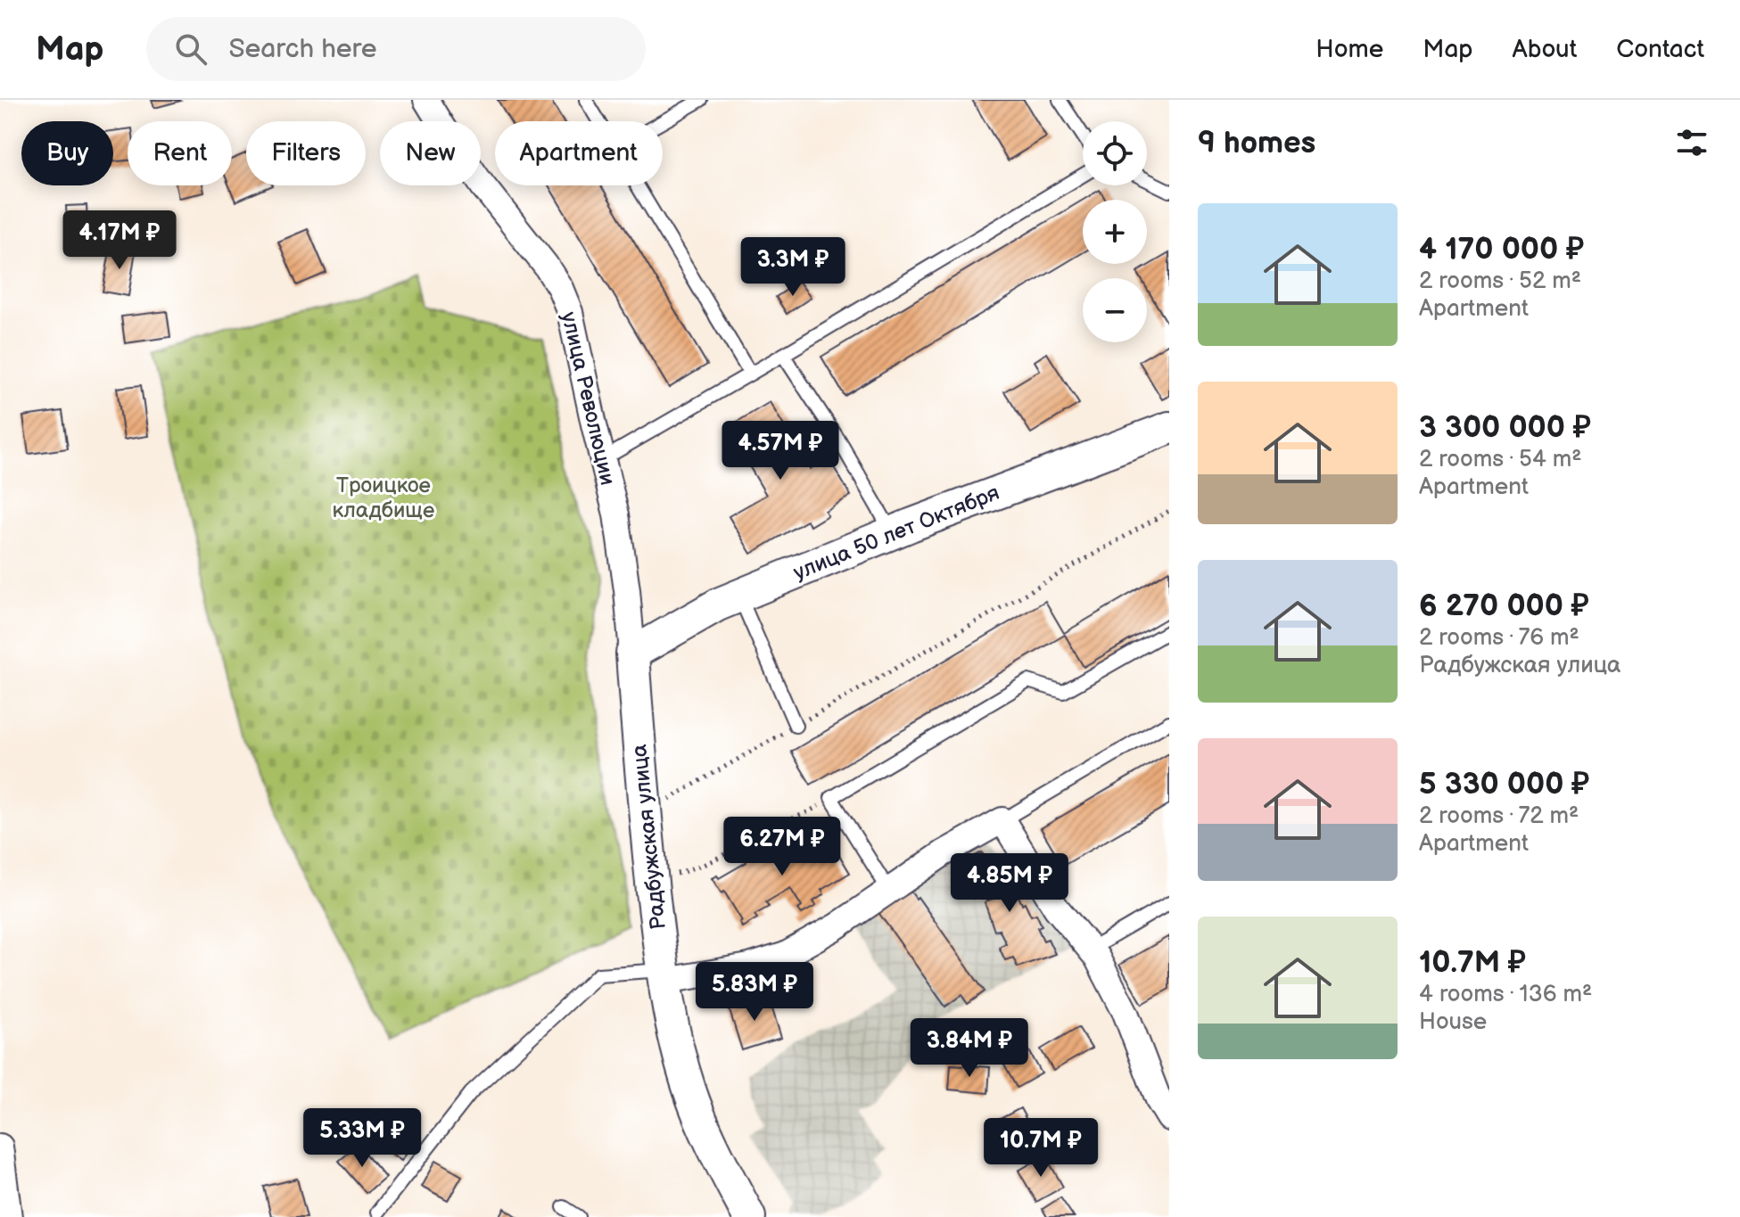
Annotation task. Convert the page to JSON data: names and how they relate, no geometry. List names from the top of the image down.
{
  "streets": {
    "street": ["улица Революции", "улица 50 лет Октября", "Радбужская улица"]
  },
  "crossings": [
    ["улица Революции", "улица 50 лет Октября"],
    ["улица Революции", "Радбужская улица"],
    ["улица 50 лет Октября", "Радбужская улица"]
  ],
  "parks": ["Троицкое кладбище"],
  "page": {
    "header": "Map",
    "search": "Search here",
    "nav": [
      "Home",
      "Map",
      "About",
      "Contact"
    ],
    "heading": "9 homes",
    "map_buttons": ["+", "−"],
    "chip": [
      "Buy",
      "Rent",
      "Filters",
      "New",
      "Apartment"
    ],
    "list": [
      {
        "name": "4 170 000 ₽",
        "note": "2 rooms · 52 m² · Apartment"
      },
      {
        "name": "3 300 000 ₽",
        "note": "2 rooms · 54 m² · Apartment"
      },
      {
        "name": "6 270 000 ₽",
        "note": "2 rooms · 76 m² · Радбужская улица"
      },
      {
        "name": "5 330 000 ₽",
        "note": "2 rooms · 72 m² · Apartment"
      },
      {
        "name": "10.7M ₽",
        "note": "4 rooms · 136 m² · House"
      }
    ],
    "price": [
      "4.17M ₽",
      "3.3M ₽",
      "4.57M ₽",
      "6.27M ₽",
      "4.85M ₽",
      "5.83M ₽",
      "3.84M ₽",
      "5.33M ₽",
      "10.7M ₽"
    ]
  }
}
